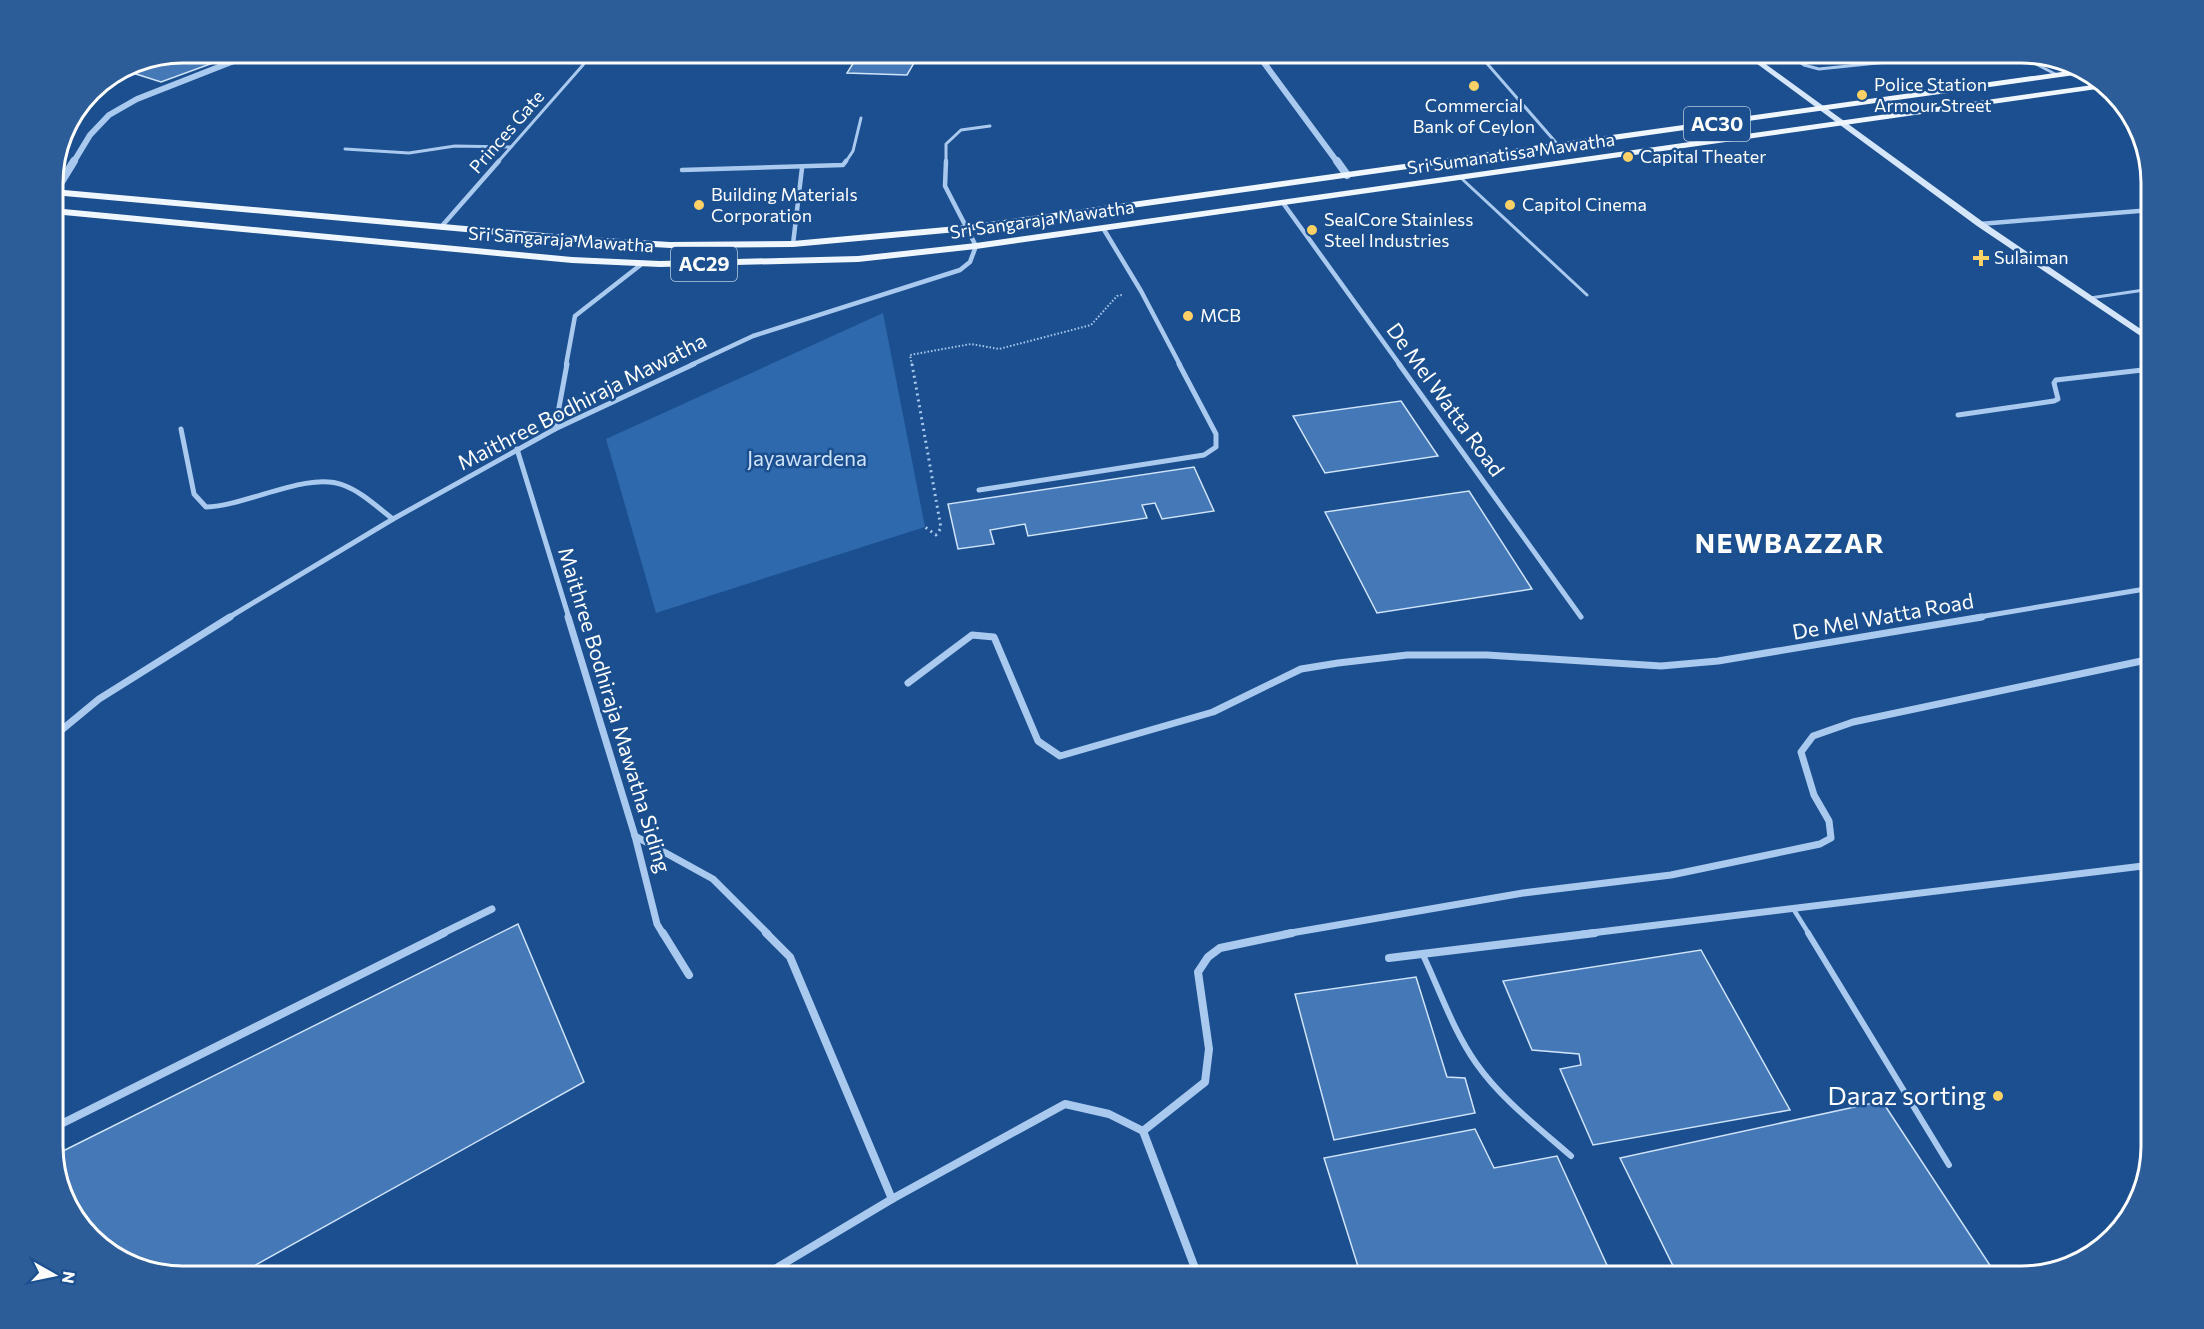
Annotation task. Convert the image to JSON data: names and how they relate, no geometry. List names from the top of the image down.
{
  "streets": {
    "main road": [
      "AC30",
      "Sri Sumanatissa Mawatha",
      "Sri Sangaraja Mawatha",
      "AC29"
    ],
    "street": [
      "Princes Gate",
      "De Mel Watta Road",
      "Maithree Bodhiraja Mawatha",
      "Maithree Bodhiraja Mawatha Siding"
    ]
  },
  "crossings": [
    ["AC30", "Sri Sangaraja Mawatha"],
    ["Princes Gate", "Sri Sangaraja Mawatha"],
    ["Sri Sumanatissa Mawatha", "Sri Sangaraja Mawatha"],
    ["Sri Sangaraja Mawatha", "De Mel Watta Road"],
    ["Sri Sangaraja Mawatha", "Maithree Bodhiraja Mawatha"],
    ["Maithree Bodhiraja Mawatha", "Maithree Bodhiraja Mawatha Siding"]
  ],
  "districts": ["NEWBAZZAR"],
  "parks": ["Jayawardena"],
  "places": {
    "other": [
      "Commercial Bank of Ceylon",
      "Police Station Armour Street",
      "Capital Theater",
      "Building Materials Corporation",
      "Capitol Cinema",
      "SealCore Stainless Steel Industries",
      "MCB",
      "Daraz sorting"
    ],
    "health": ["Sulaiman"]
  },
  "north": "right"
}
